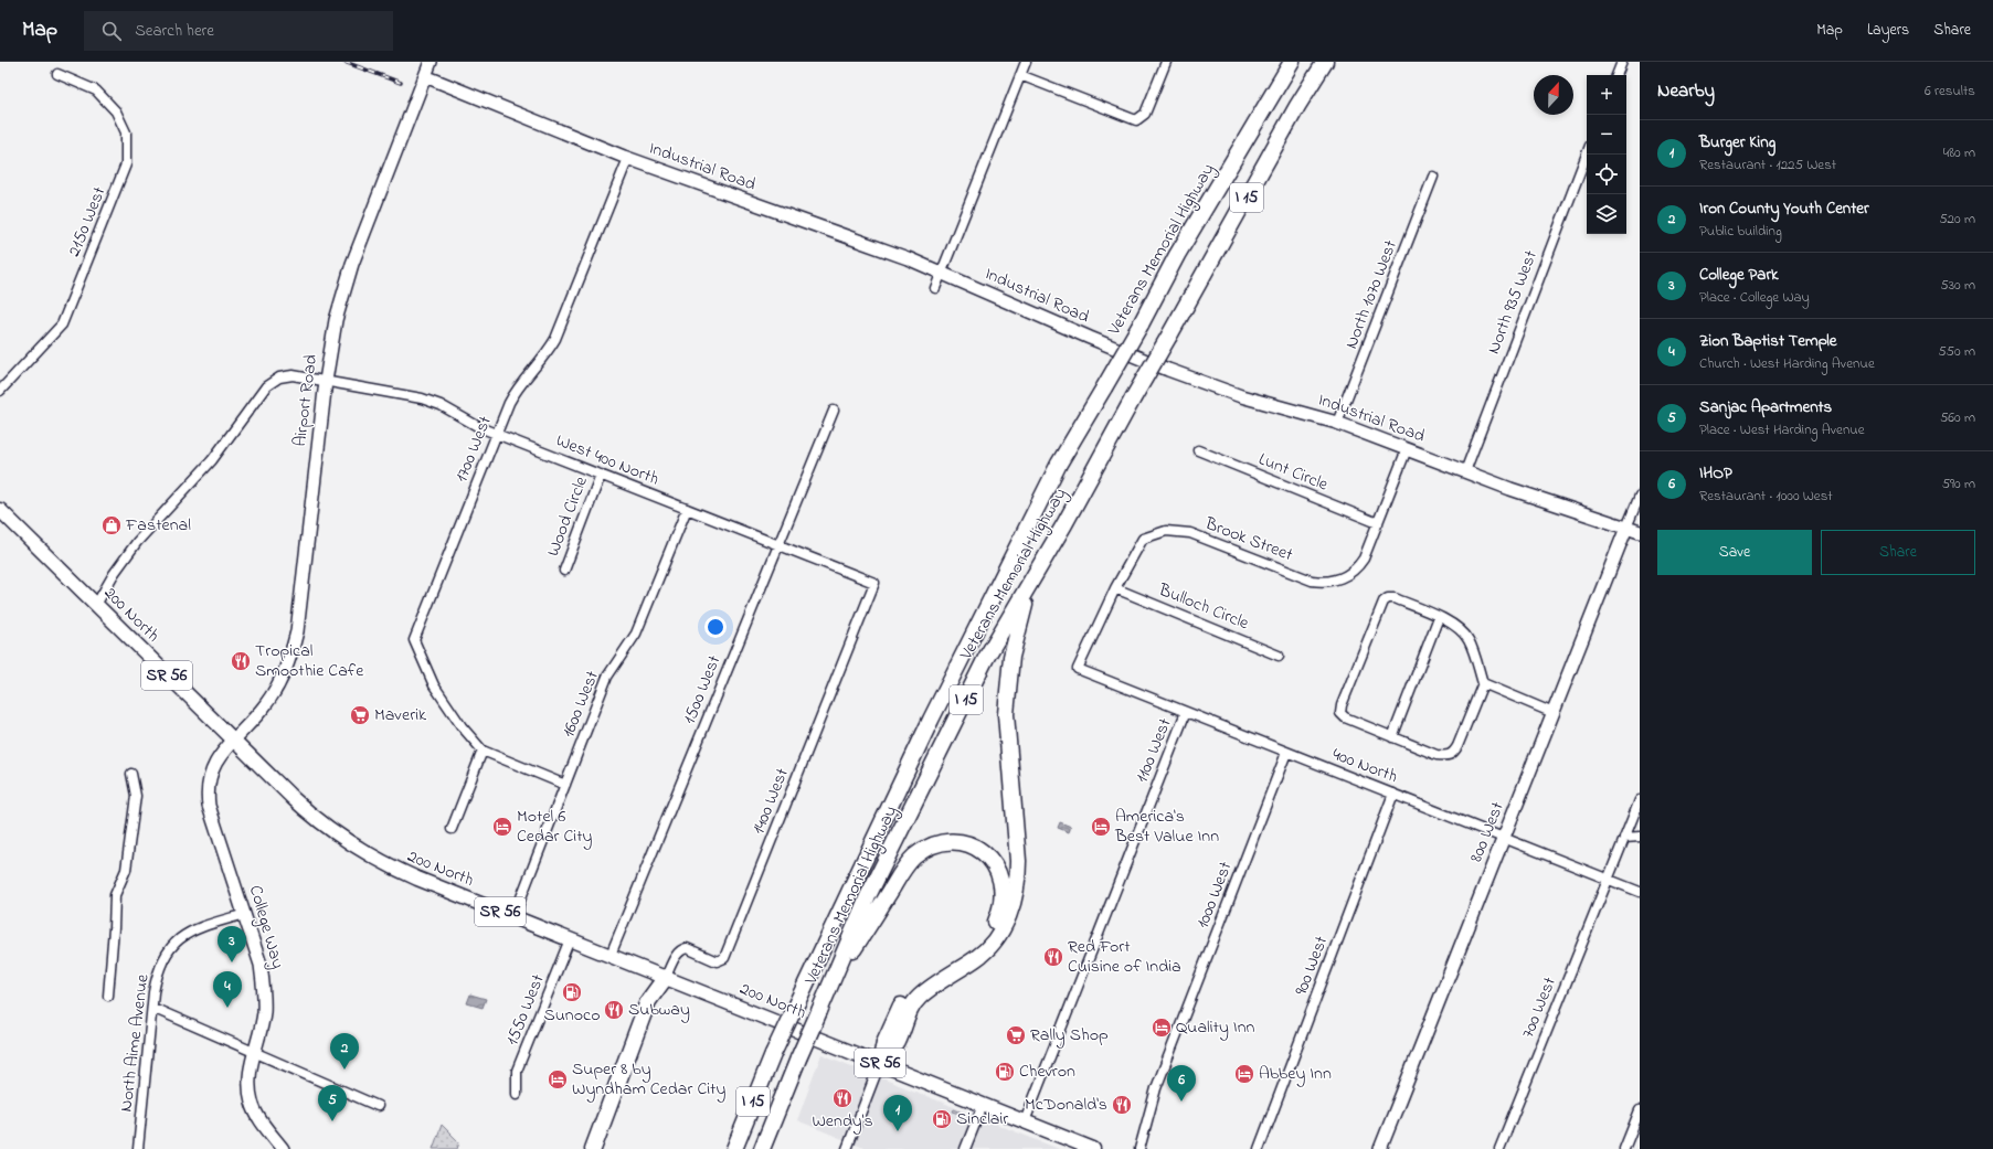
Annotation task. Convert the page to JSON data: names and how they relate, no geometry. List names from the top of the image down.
{
  "streets": {
    "highway": ["I 15", "Veterans Memorial Highway"],
    "main road": ["200 North", "SR 56"],
    "street": [
      "Industrial Road",
      "2150 West",
      "North 1070 West",
      "North 935 West",
      "Airport Road",
      "1700 West",
      "West 400 North",
      "Lunt Circle",
      "Wood Circle",
      "Brook Street",
      "Bulloch Circle",
      "1500 West",
      "1600 West",
      "1100 West",
      "400 North",
      "1400 West",
      "800 West",
      "1000 West",
      "College Way",
      "900 West",
      "700 West",
      "1550 West",
      "North Aime Avenue"
    ]
  },
  "crossings": [
    ["Industrial Road", "North 1070 West"],
    ["Industrial Road", "North 935 West"],
    ["Industrial Road", "Airport Road"],
    ["Industrial Road", "1700 West"],
    ["Industrial Road", "Brook Street"],
    ["Industrial Road", "800 West"],
    ["Airport Road", "West 400 North"],
    ["Airport Road", "200 North"],
    ["Airport Road", "College Way"],
    ["1700 West", "West 400 North"],
    ["1700 West", "1600 West"],
    ["West 400 North", "Wood Circle"],
    ["West 400 North", "200 North"],
    ["West 400 North", "1500 West"],
    ["West 400 North", "1600 West"],
    ["West 400 North", "1400 West"],
    ["Lunt Circle", "Brook Street"],
    ["Brook Street", "Bulloch Circle"],
    ["Brook Street", "400 North"],
    ["200 North", "1500 West"],
    ["200 North", "1600 West"],
    ["200 North", "1100 West"],
    ["200 North", "1400 West"],
    ["200 North", "College Way"],
    ["200 North", "1550 West"],
    ["1100 West", "400 North"],
    ["400 North", "800 West"],
    ["400 North", "1000 West"],
    ["400 North", "900 West"],
    ["400 North", "700 West"],
    ["College Way", "North Aime Avenue"]
  ],
  "places": {
    "shop": ["Fastenal"],
    "restaurant": [
      "Tropical Smoothie Cafe",
      "Red Fort Cuisine of India",
      "Subway",
      "Wendy's",
      "McDonald's"
    ],
    "supermarket": ["Maverik", "Rally Shop"],
    "hotel": [
      "Motel 6 Cedar City",
      "America's Best Value Inn",
      "Quality Inn",
      "Abbey Inn",
      "Super 8 by Wyndham Cedar City"
    ],
    "fuel station": ["Sunoco", "Chevron", "Sinclair"]
  },
  "north": "top",
  "page": {
    "header": "Map",
    "search": "Search here",
    "nav": ["Map", "Layers", "Share"],
    "heading": ["Nearby", "6 results"],
    "map_buttons": ["+", "−"],
    "list": [
      {
        "mark": "1",
        "name": "Burger King",
        "note": "Restaurant · 1225 West",
        "value": "480 m"
      },
      {
        "mark": "2",
        "name": "Iron County Youth Center",
        "note": "Public building",
        "value": "520 m"
      },
      {
        "mark": "3",
        "name": "College Park",
        "note": "Place · College Way",
        "value": "530 m"
      },
      {
        "mark": "4",
        "name": "Zion Baptist Temple",
        "note": "Church · West Harding Avenue",
        "value": "550 m"
      },
      {
        "mark": "5",
        "name": "Sanjac Apartments",
        "note": "Place · West Harding Avenue",
        "value": "560 m"
      },
      {
        "mark": "6",
        "name": "IHOP",
        "note": "Restaurant · 1000 West",
        "value": "590 m"
      }
    ],
    "buttons": ["Save", "Share"],
    "pins": [
      "3",
      "4",
      "2",
      "6",
      "5",
      "1"
    ]
  }
}
